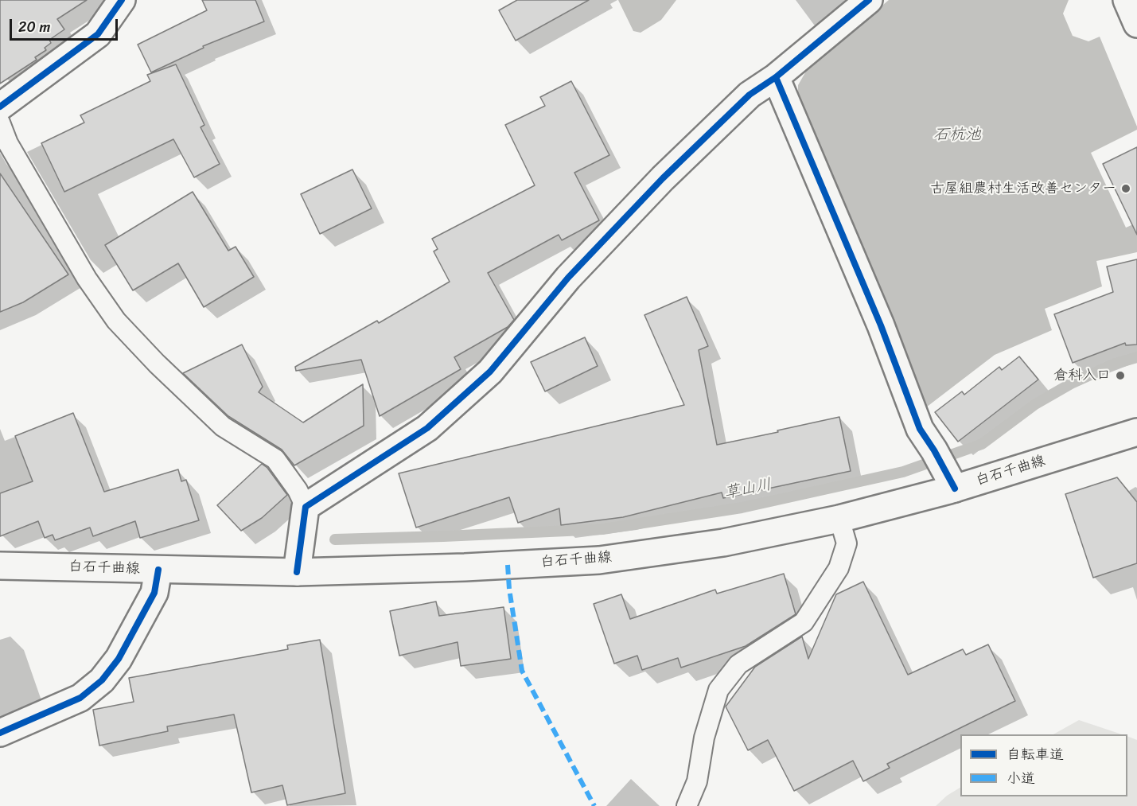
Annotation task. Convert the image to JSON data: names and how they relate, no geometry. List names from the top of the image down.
{
  "streets": {
    "street": ["白石千曲線"]
  },
  "water": ["石杭池", "草山川"],
  "places": ["古屋組農村生活改善センター", "倉科入口"],
  "legend": ["自転車道", "小道"],
  "scale_bar": "20 m"
}
